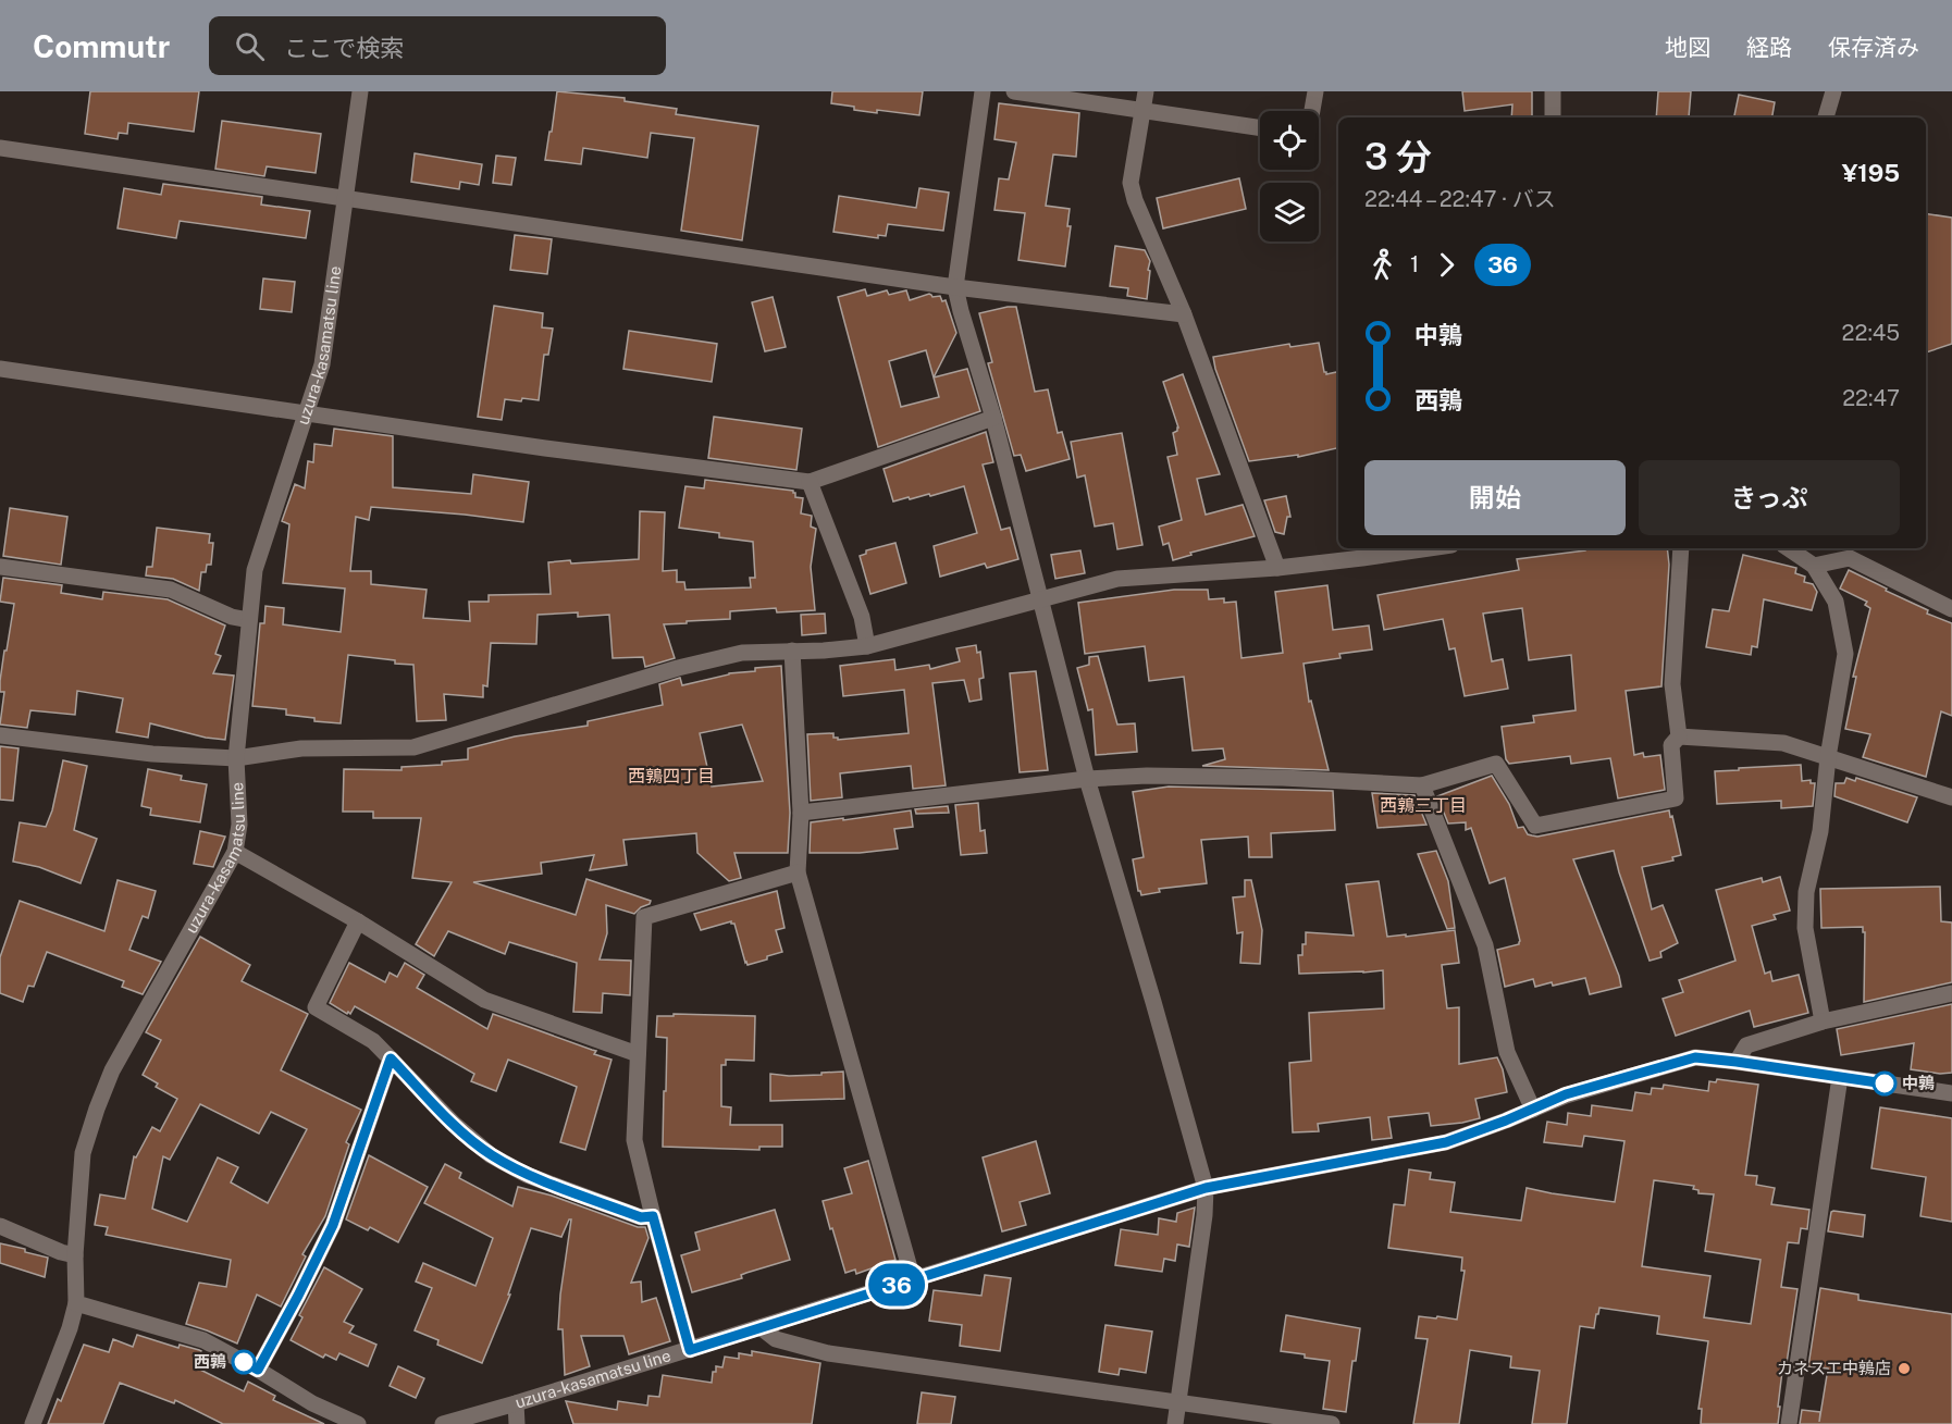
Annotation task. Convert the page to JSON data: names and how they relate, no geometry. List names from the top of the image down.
{
  "streets": {
    "street": ["uzura-kasamatsu line"]
  },
  "districts": ["西鶉四丁目", "西鶉三丁目"],
  "places": ["中鶉", "西鶉", "カネスエ中鶉店"],
  "lines": ["bus line 36"],
  "page": {
    "header": "Commutr",
    "search": "ここで検索",
    "nav": ["地図", "経路", "保存済み"],
    "on_map": "36",
    "heading": ["3 分", "22:44 – 22:47 · バス", "¥195"],
    "legs": ["1", "36"],
    "list": [
      {
        "name": "中鶉",
        "value": "22:45"
      },
      {
        "name": "西鶉",
        "value": "22:47"
      }
    ],
    "buttons": ["開始", "きっぷ"]
  }
}
